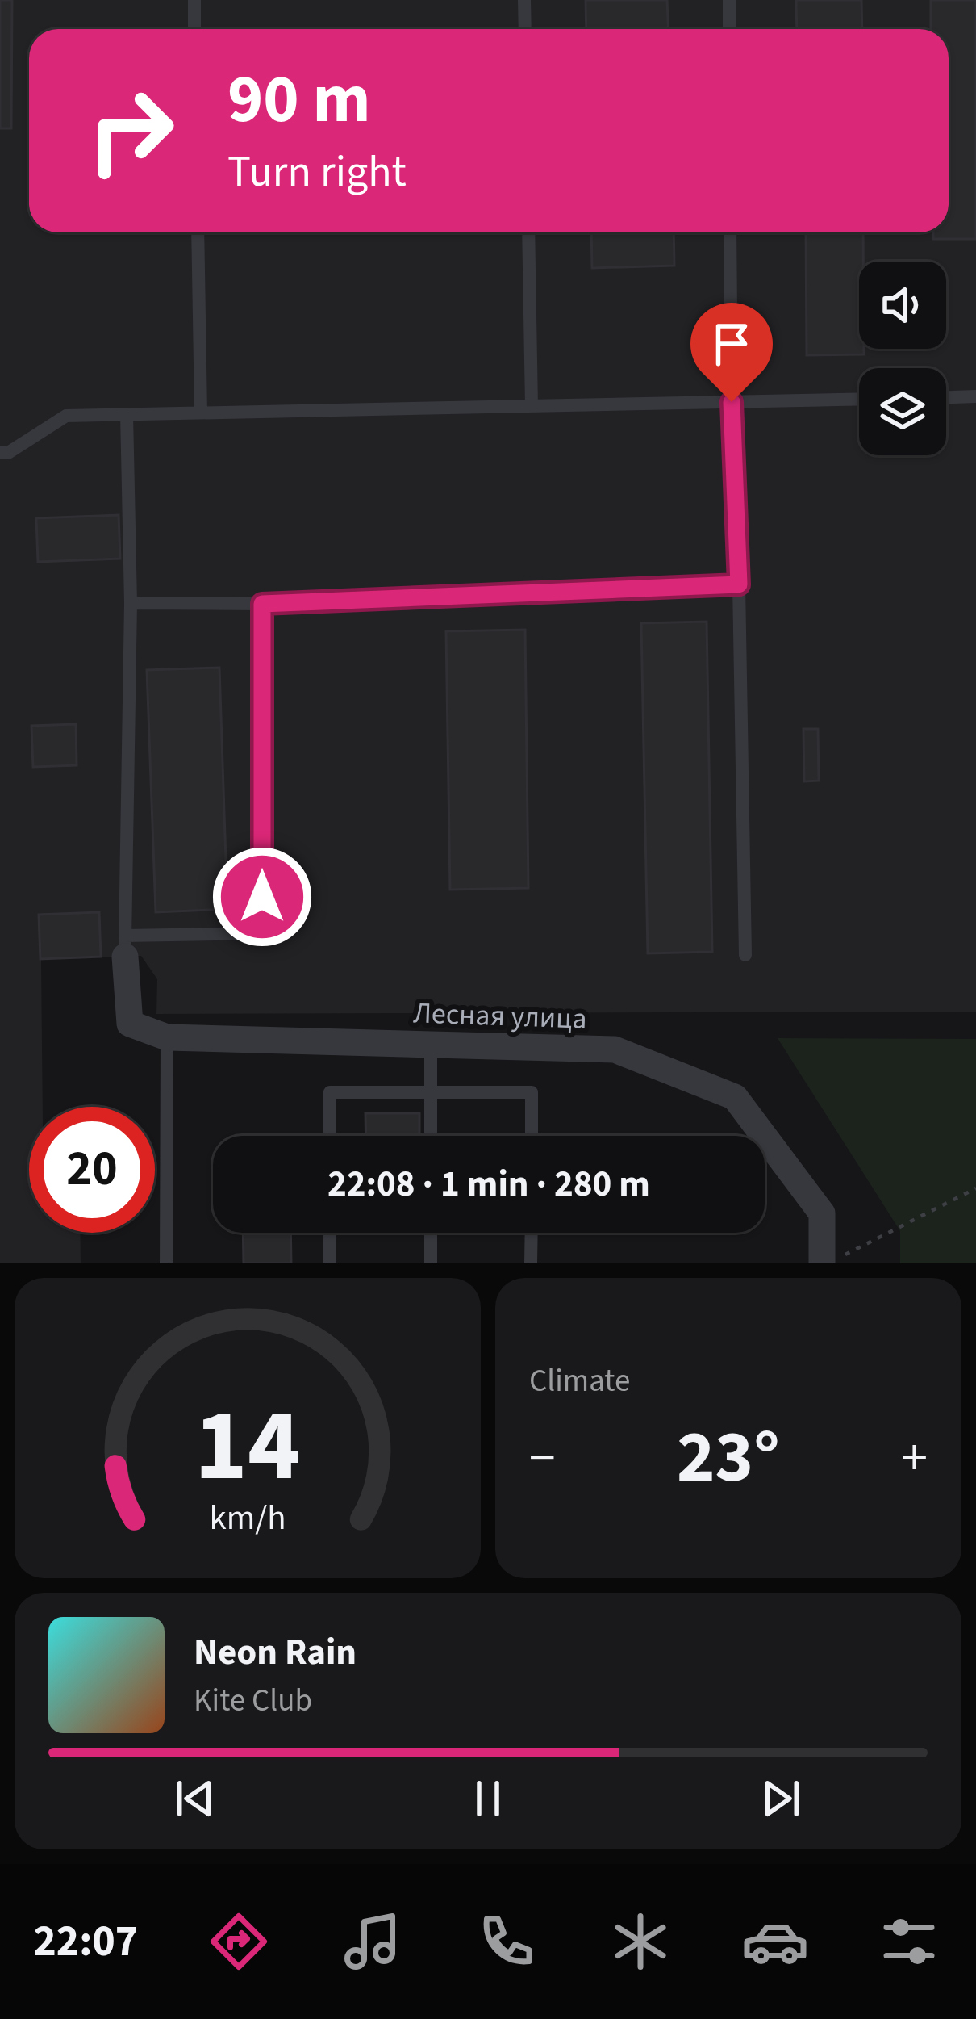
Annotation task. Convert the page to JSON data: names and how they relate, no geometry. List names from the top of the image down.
{
  "streets": {
    "street": ["Лесная улица"]
  },
  "page": {
    "turn": ["90 m", "Turn right"],
    "limit": "20",
    "trip": "22:08 · 1 min · 280 m",
    "tile": "Climate",
    "heat": ["−", "23°", "+"],
    "song": ["Neon Rain", "Kite Club"],
    "tabs": "22:07",
    "gauge": ["14", "km/h"]
  }
}
